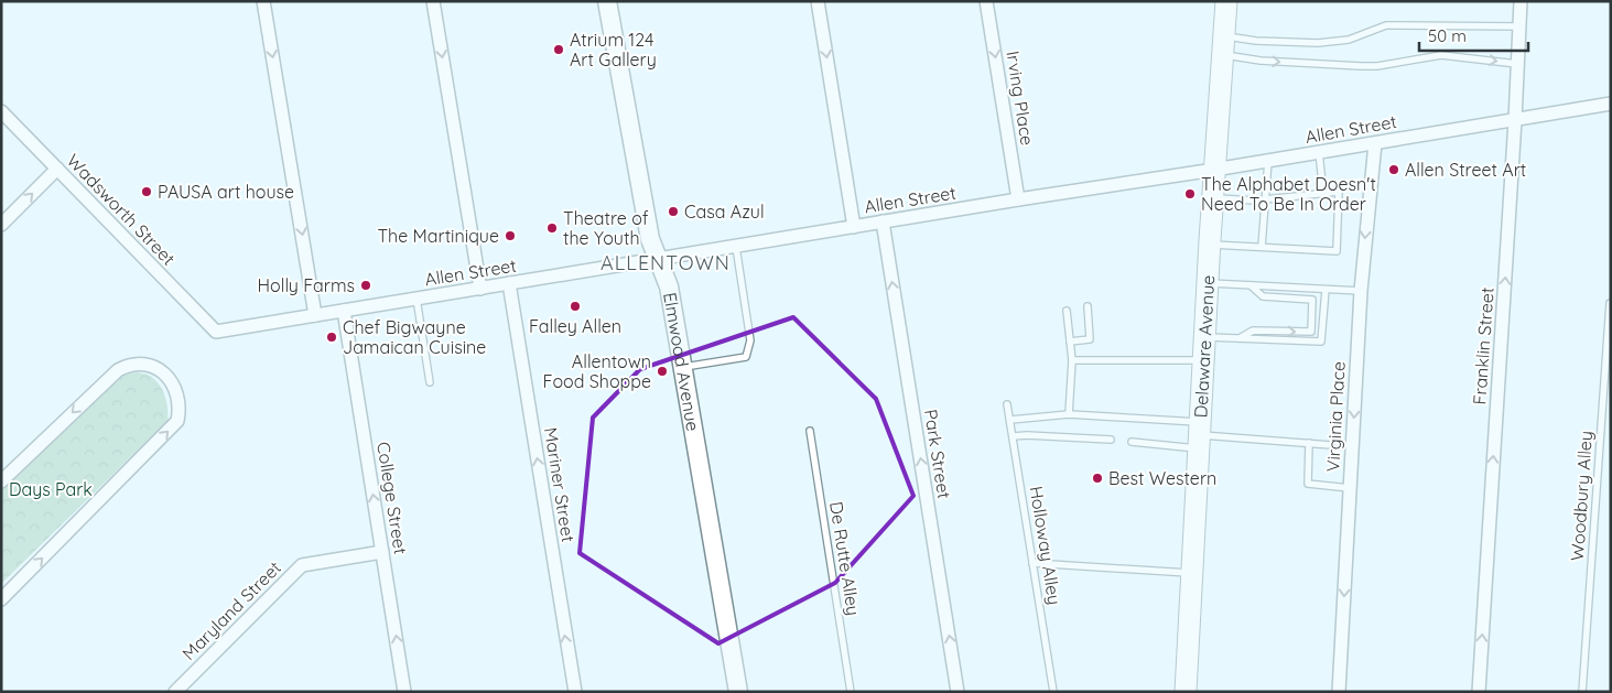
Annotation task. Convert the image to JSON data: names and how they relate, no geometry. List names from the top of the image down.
{
  "streets": {
    "main road": ["Delaware Avenue"],
    "street": [
      "Irving Place",
      "Allen Street",
      "Wadsworth Street",
      "Franklin Street",
      "Elmwood Avenue",
      "Virginia Place",
      "Park Street",
      "Mariner Street",
      "College Street",
      "Maryland Street"
    ],
    "lane": ["Woodbury Alley", "Holloway Alley", "De Rutte Alley"]
  },
  "crossings": [
    ["Irving Place", "Allen Street"],
    ["Allen Street", "Wadsworth Street"],
    ["Allen Street", "Delaware Avenue"],
    ["Allen Street", "Franklin Street"],
    ["Allen Street", "Elmwood Avenue"],
    ["Allen Street", "Virginia Place"],
    ["Allen Street", "Park Street"],
    ["Allen Street", "Mariner Street"],
    ["Allen Street", "College Street"],
    ["College Street", "Maryland Street"]
  ],
  "one_way": [
    "Irving Place",
    "Franklin Street",
    "Virginia Place",
    "Park Street",
    "Mariner Street",
    "College Street"
  ],
  "districts": ["ALLENTOWN"],
  "parks": ["Days Park"],
  "places": [
    "Atrium 124 Art Gallery",
    "Allen Street Art",
    "PAUSA art house",
    "The Alphabet Doesn't Need To Be In Order",
    "Casa Azul",
    "Theatre of the Youth",
    "The Martinique",
    "Holly Farms",
    "Falley Allen",
    "Chef Bigwayne Jamaican Cuisine",
    "Allentown Food Shoppe",
    "Best Western"
  ],
  "scale_bar": "50 m"
}
